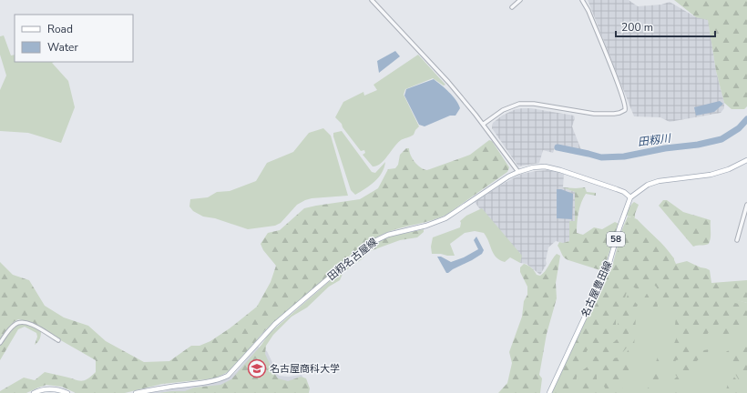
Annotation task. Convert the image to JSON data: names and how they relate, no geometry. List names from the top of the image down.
{
  "streets": {
    "main road": ["58", "田籾名古屋線", "名古屋豊田線"]
  },
  "crossings": [
    ["田籾名古屋線", "名古屋豊田線"]
  ],
  "water": ["田籾川"],
  "places": {
    "school or university": ["名古屋商科大学"]
  },
  "legend": ["Road", "Water"],
  "scale_bar": "200 m"
}
